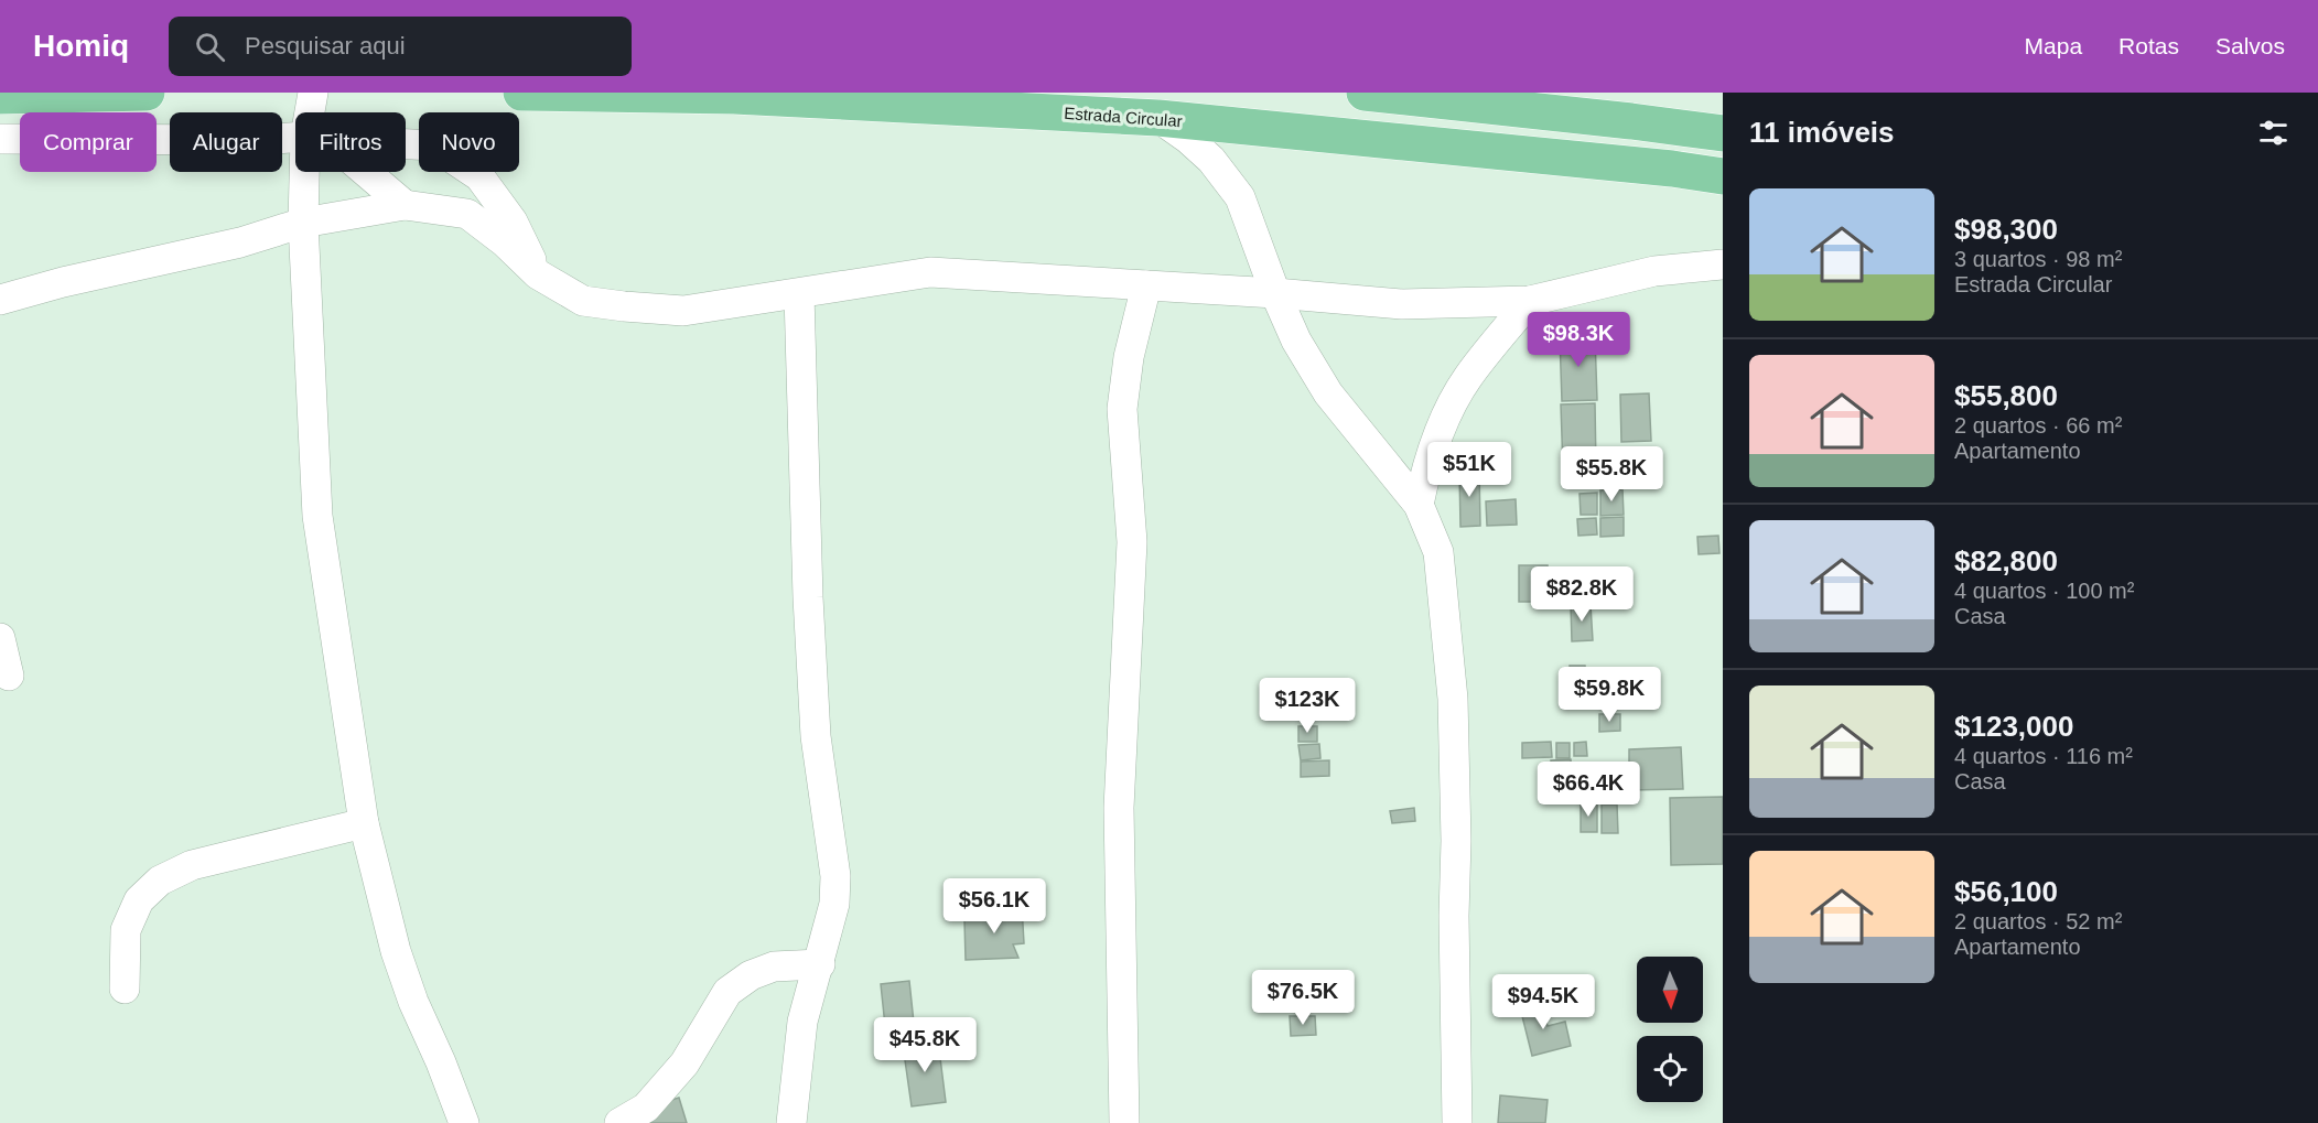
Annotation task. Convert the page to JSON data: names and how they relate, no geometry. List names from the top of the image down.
{
  "streets": {
    "main road": ["Estrada Circular"]
  },
  "north": "bottom",
  "page": {
    "header": "Homiq",
    "search": "Pesquisar aqui",
    "nav": ["Mapa", "Rotas", "Salvos"],
    "heading": "11 imóveis",
    "chip": [
      "Comprar",
      "Alugar",
      "Filtros",
      "Novo"
    ],
    "list": [
      {
        "name": "$98,300",
        "note": "3 quartos · 98 m² · Estrada Circular"
      },
      {
        "name": "$55,800",
        "note": "2 quartos · 66 m² · Apartamento"
      },
      {
        "name": "$82,800",
        "note": "4 quartos · 100 m² · Casa"
      },
      {
        "name": "$123,000",
        "note": "4 quartos · 116 m² · Casa"
      },
      {
        "name": "$56,100",
        "note": "2 quartos · 52 m² · Apartamento"
      }
    ],
    "price": [
      "$98.3K",
      "$51K",
      "$55.8K",
      "$82.8K",
      "$59.8K",
      "$123K",
      "$66.4K",
      "$56.1K",
      "$76.5K",
      "$94.5K",
      "$45.8K"
    ]
  }
}
